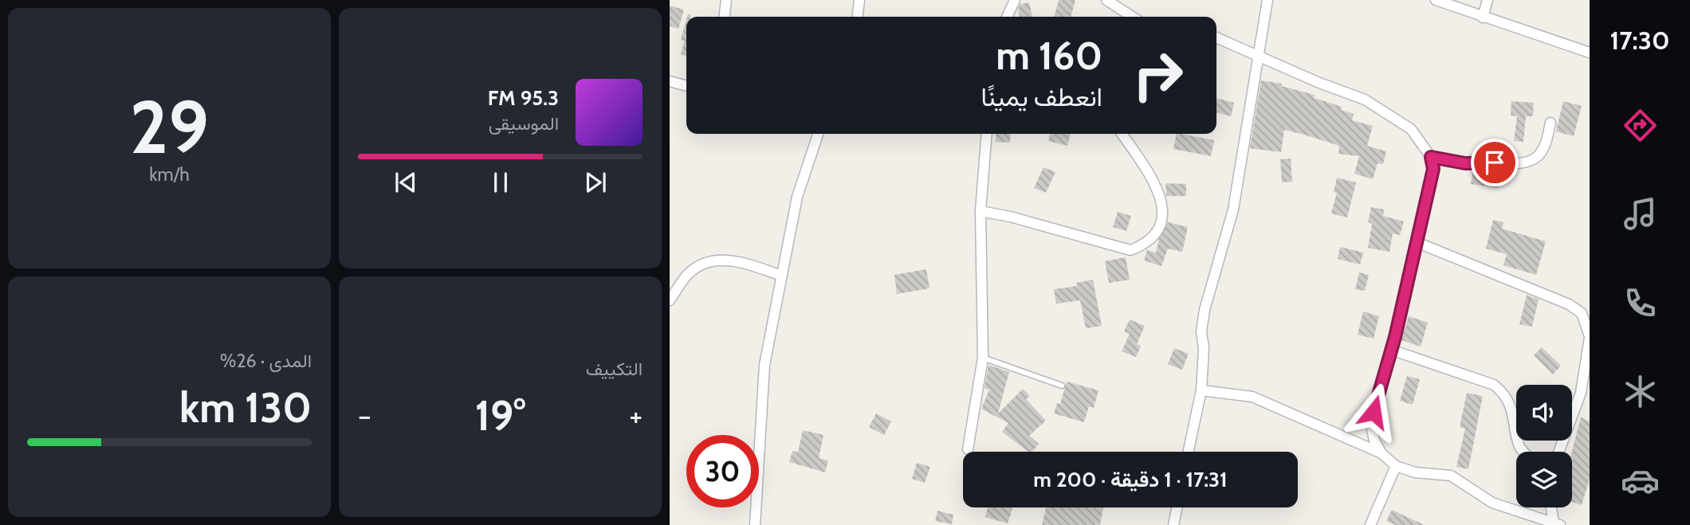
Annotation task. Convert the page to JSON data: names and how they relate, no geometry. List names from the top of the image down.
{
  "page": {
    "tabs": "17:30",
    "tile": [
      ["29", "km/h"],
      "التكييف",
      ["المدى · 26%", "130 km"]
    ],
    "turn": ["160 m", "انعطف يمينًا"],
    "song": ["95.3 FM", "الموسيقى"],
    "heat": ["−", "19°", "+"],
    "limit": "30",
    "trip": "17:31 · 1 دقيقة · 200 m"
  }
}
